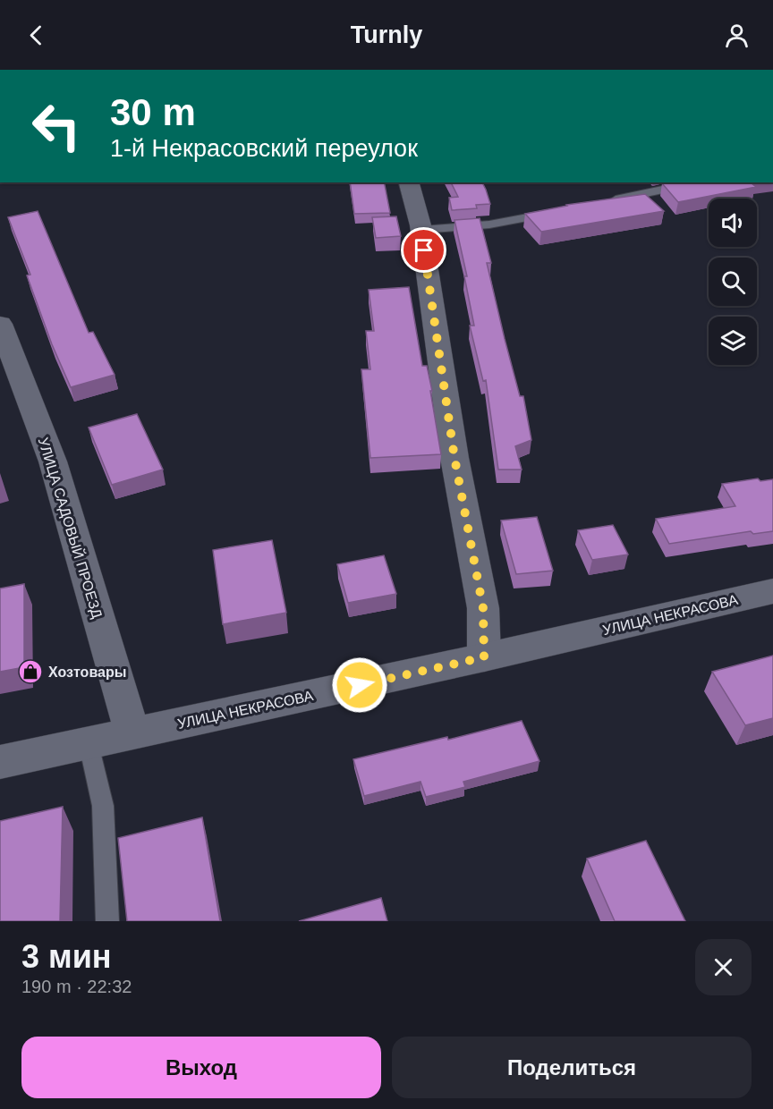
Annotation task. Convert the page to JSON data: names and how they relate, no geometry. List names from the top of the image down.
{
  "streets": {
    "street": ["УЛИЦА САДОВЫЙ ПРОЕЗД", "УЛИЦА НЕКРАСОВА"]
  },
  "crossings": [
    ["УЛИЦА САДОВЫЙ ПРОЕЗД", "УЛИЦА НЕКРАСОВА"]
  ],
  "places": {
    "shop": ["Хозтовары"]
  },
  "page": {
    "header": "Turnly",
    "turn": ["30 m", "1-й Некрасовский переулок"],
    "heading": ["3 мин", "190 m · 22:32"],
    "buttons": ["Выход", "Поделиться"]
  }
}
